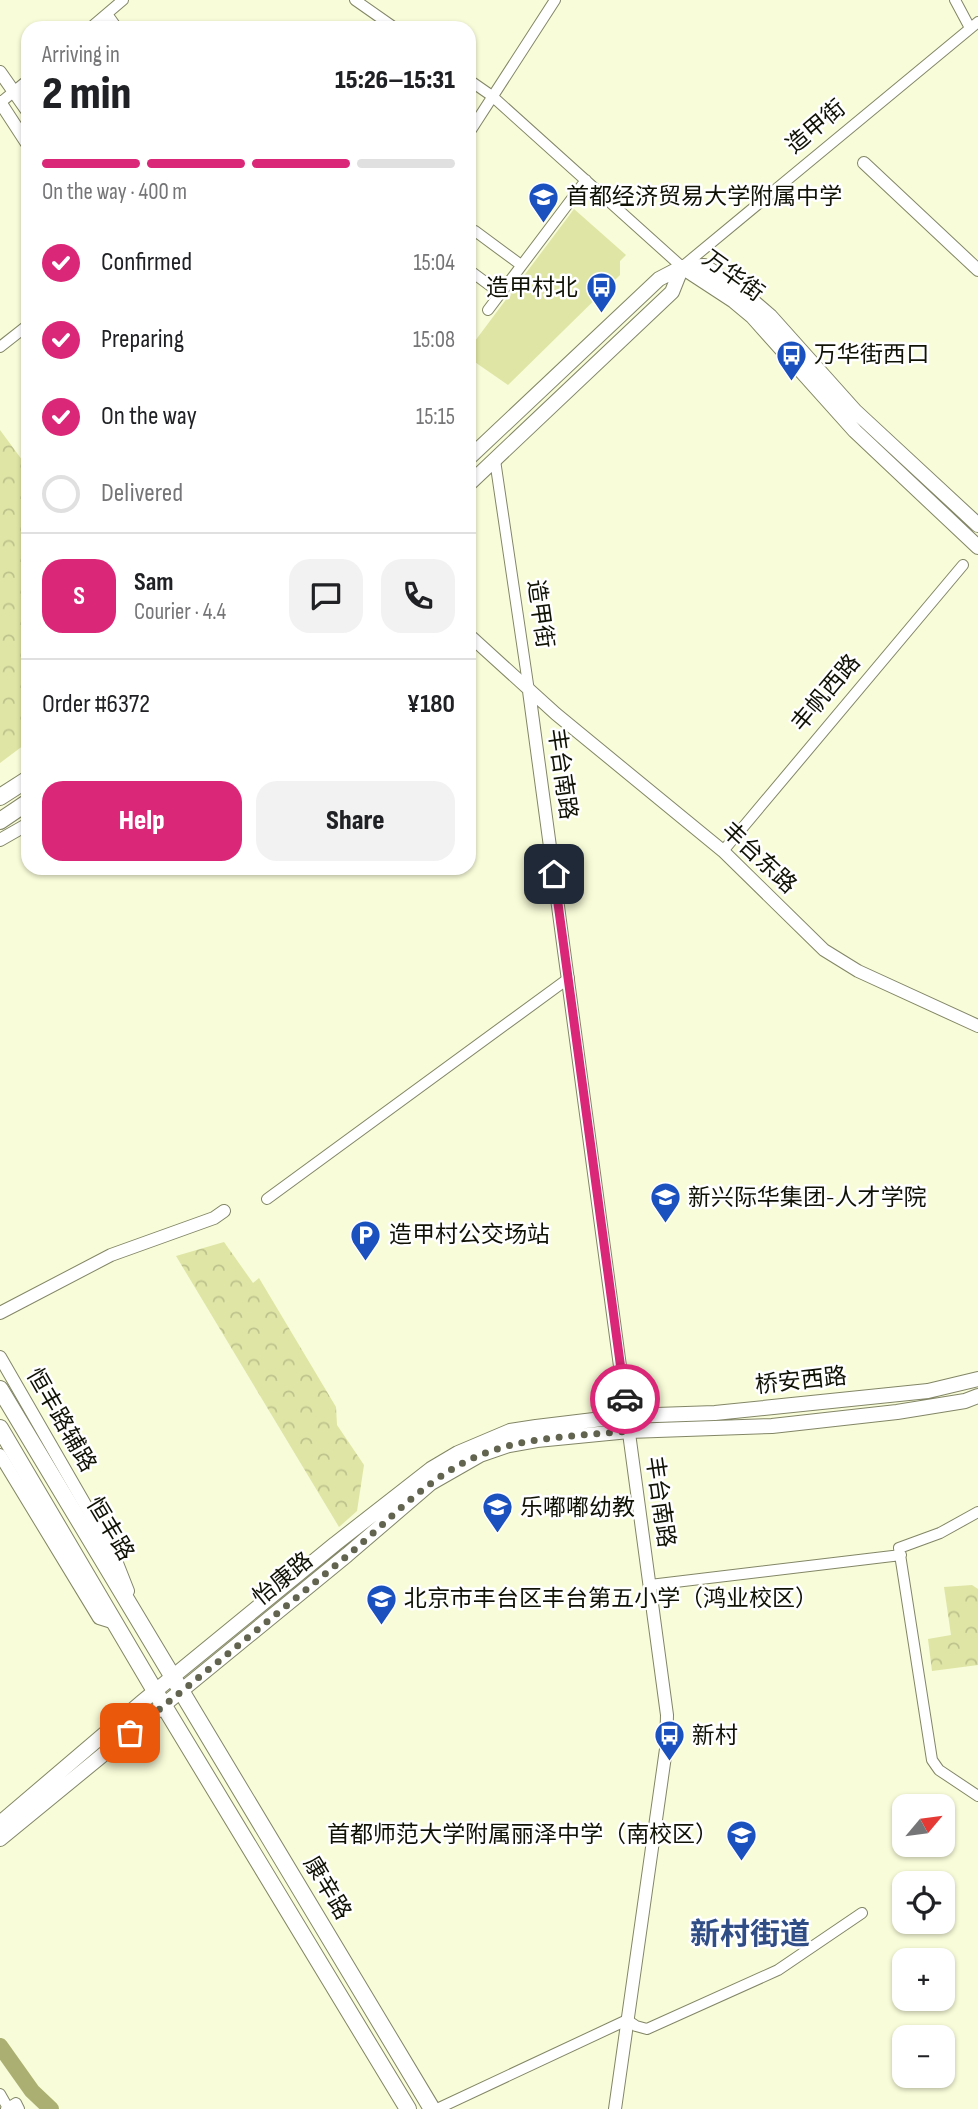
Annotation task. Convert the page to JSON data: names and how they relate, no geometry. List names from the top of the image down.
{
  "streets": {
    "main road": [
      "造甲街",
      "万华街",
      "桥安西路",
      "恒丰路",
      "怡康路",
      "康辛路"
    ],
    "street": [
      "丰帆西路",
      "丰台南路",
      "丰台东路",
      "恒丰路辅路"
    ]
  },
  "crossings": [
    ["造甲街", "万华街"],
    ["造甲街", "丰台南路"],
    ["造甲街", "丰台东路"],
    ["丰帆西路", "丰台东路"],
    ["丰台南路", "丰台东路"],
    ["丰台南路", "桥安西路"],
    ["丰台南路", "怡康路"],
    ["桥安西路", "怡康路"],
    ["恒丰路辅路", "恒丰路"],
    ["恒丰路", "怡康路"],
    ["恒丰路", "康辛路"],
    ["怡康路", "康辛路"]
  ],
  "districts": ["新村街道"],
  "places": {
    "school or university": [
      "首都经济贸易大学附属中学",
      "新兴际华集团-人才学院",
      "乐嘟嘟幼教",
      "北京市丰台区丰台第五小学（鸿业校区）",
      "首都师范大学附属丽泽中学（南校区）"
    ],
    "bus stop": ["造甲村北", "万华街西口", "新村"],
    "parking": ["造甲村公交场站"]
  },
  "north": "top right",
  "page": {
    "heading": ["2 min", "Arriving in", "15:26–15:31"],
    "panel": [
      "Sam",
      "Courier · 4.4",
      "Order #6372",
      "¥180"
    ],
    "bar": "On the way · 400 m",
    "list": [
      ["Confirmed", "15:04"],
      ["Preparing", "15:08"],
      ["On the way", "15:15"],
      "Delivered"
    ],
    "round": "S",
    "buttons": ["Help", "Share"],
    "map_buttons": ["+", "−"]
  }
}
